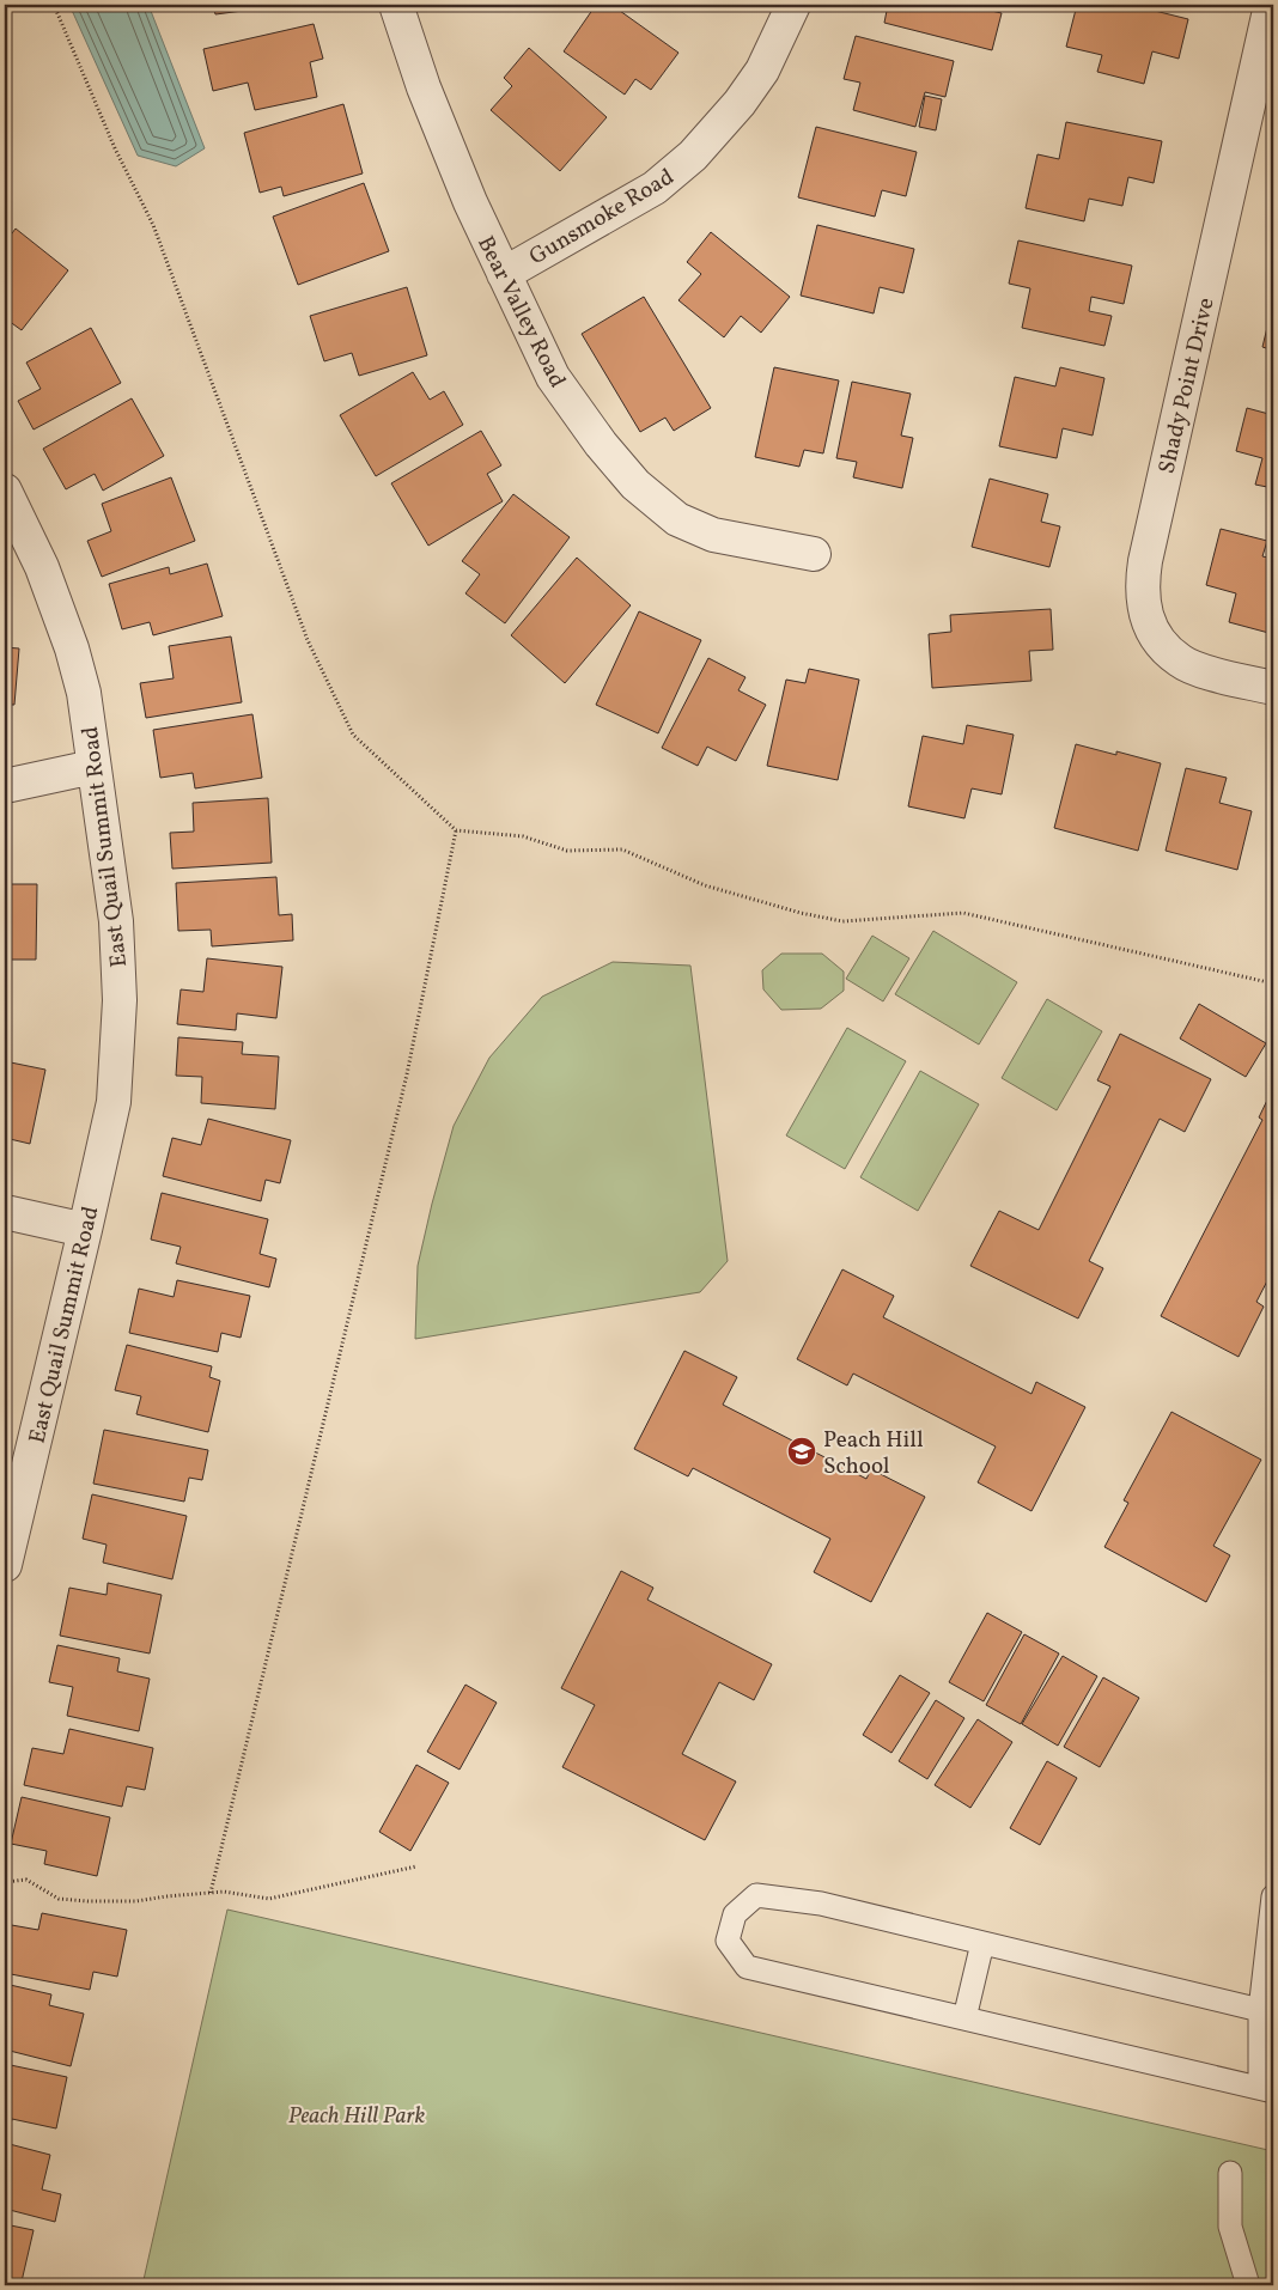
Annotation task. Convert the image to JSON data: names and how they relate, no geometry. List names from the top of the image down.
{
  "streets": {
    "street": [
      "Gunsmoke Road",
      "Bear Valley Road",
      "Shady Point Drive",
      "East Quail Summit Road"
    ]
  },
  "crossings": [
    ["Gunsmoke Road", "Bear Valley Road"]
  ],
  "parks": ["Peach Hill Park"],
  "places": {
    "school or university": ["Peach Hill School"]
  }
}
